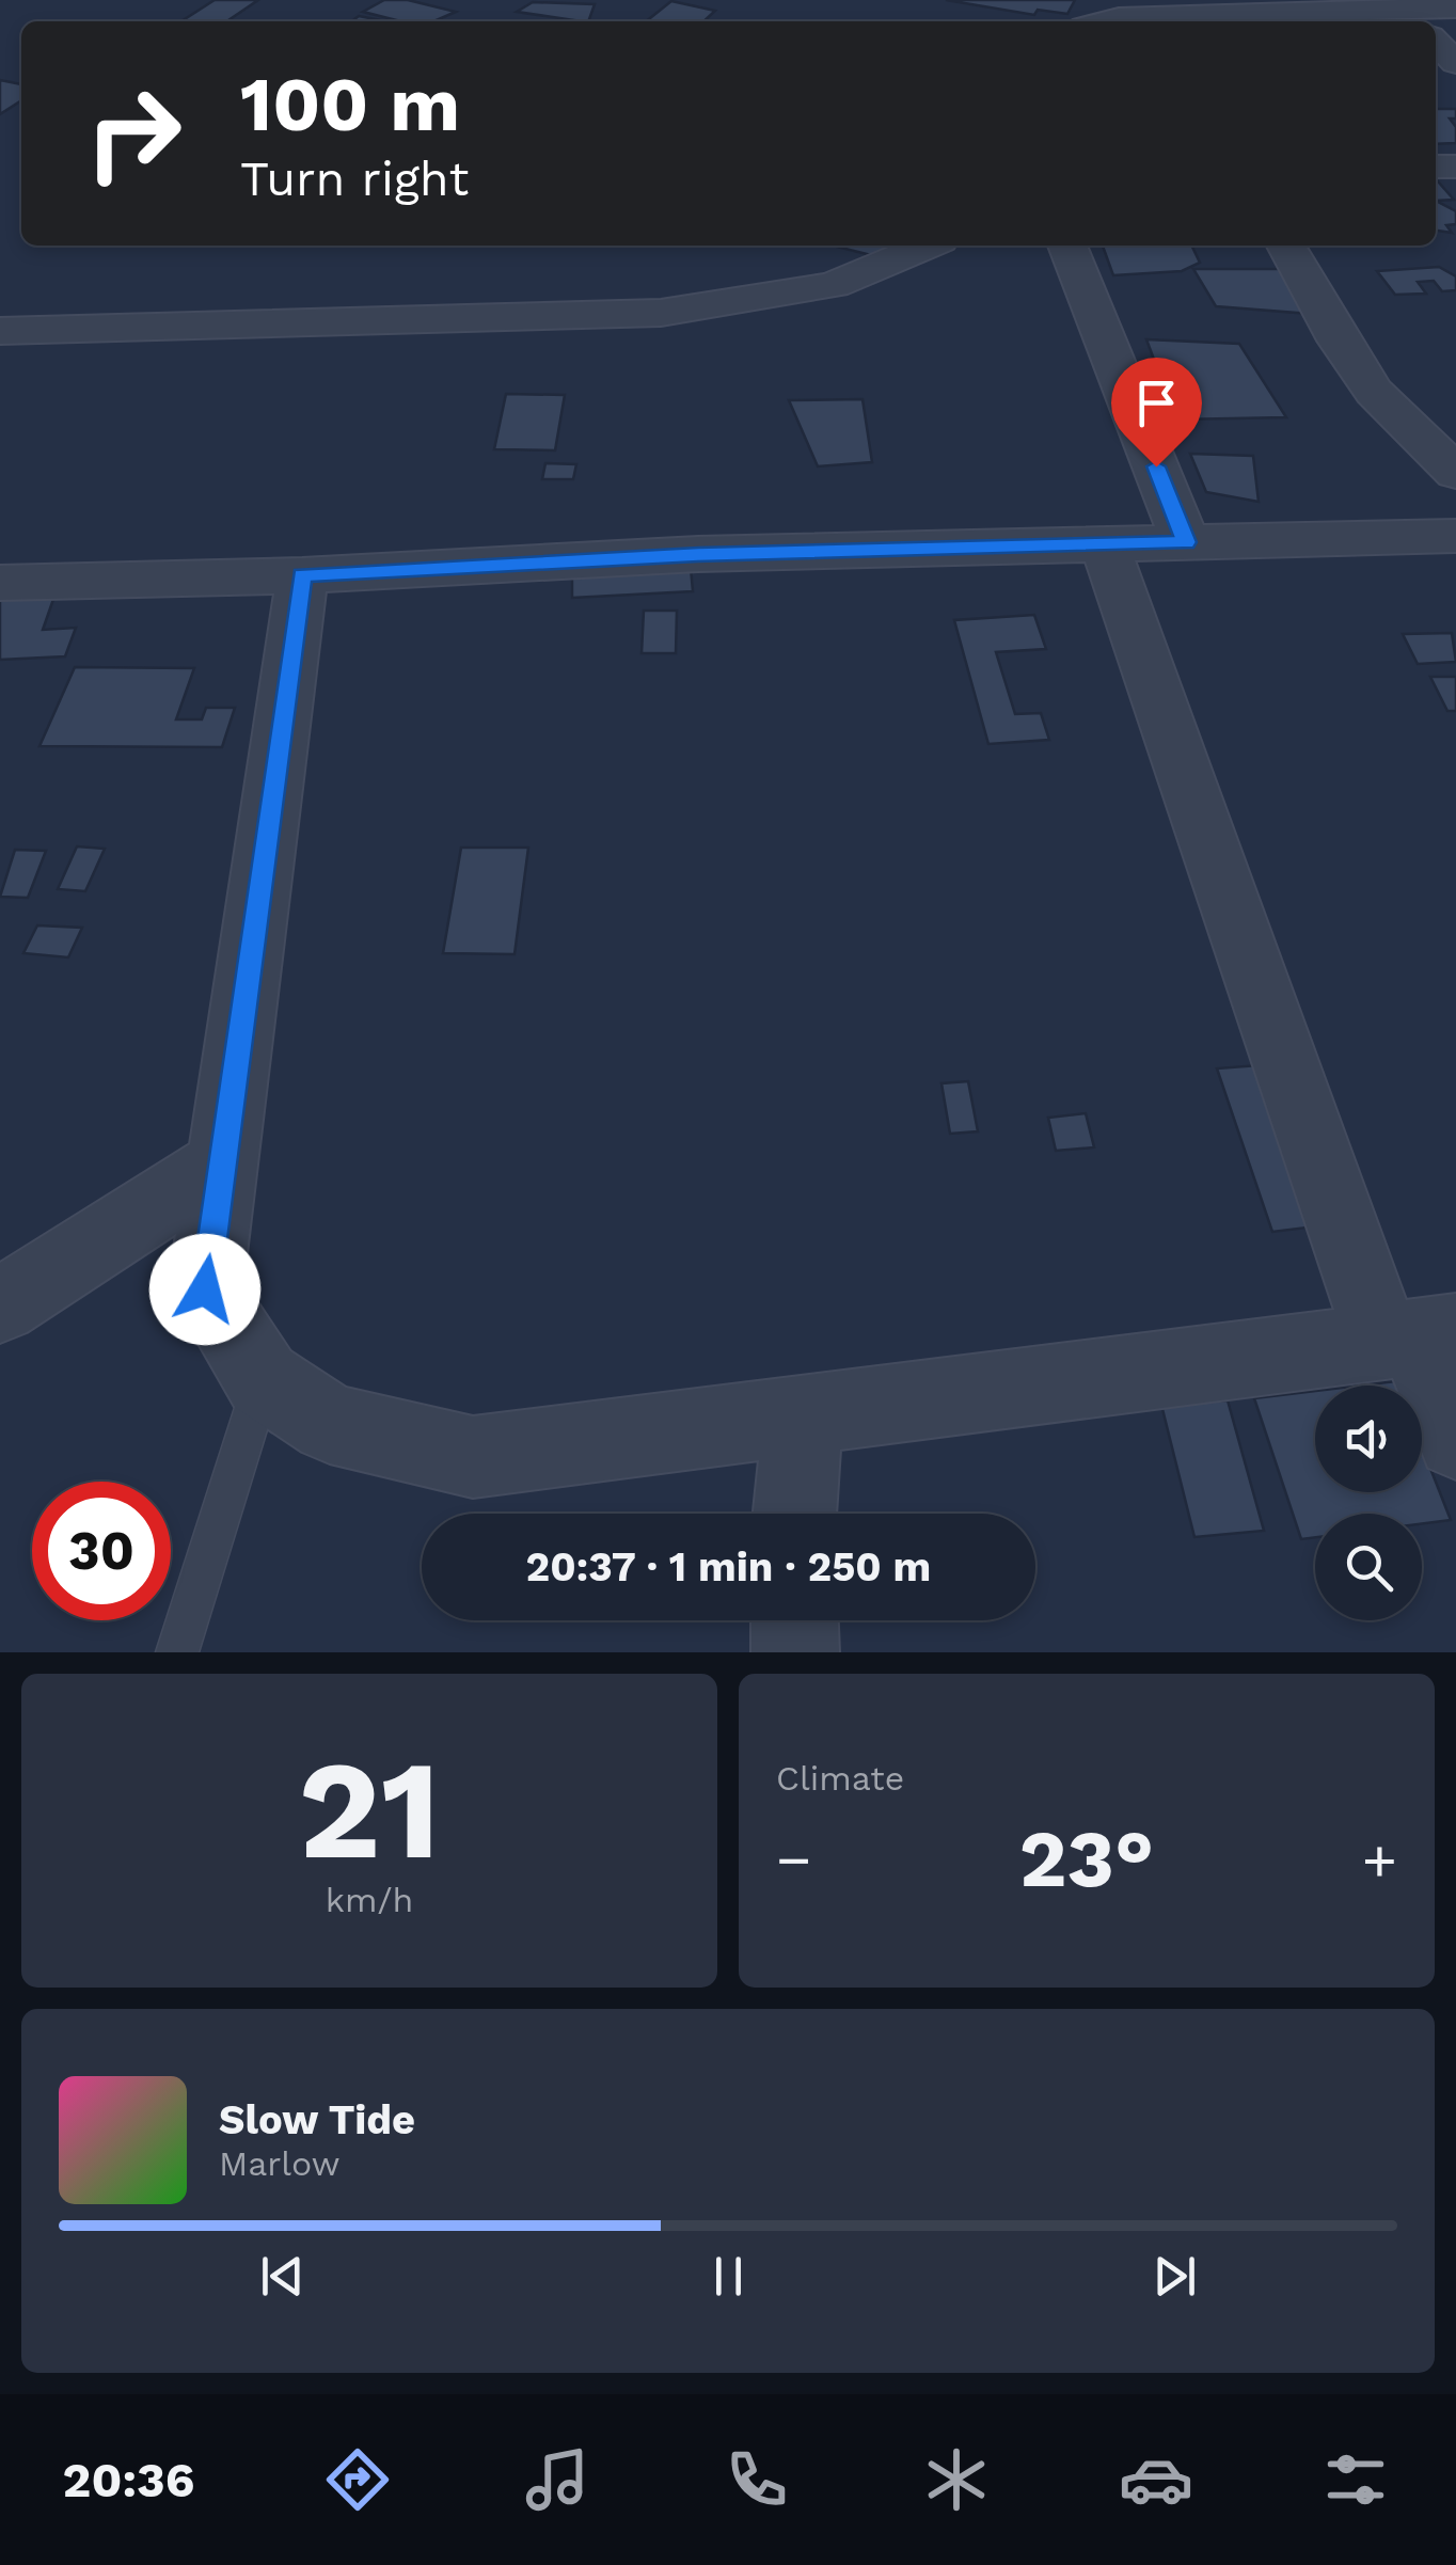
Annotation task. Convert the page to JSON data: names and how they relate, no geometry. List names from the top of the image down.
{
  "page": {
    "turn": ["100 m", "Turn right"],
    "limit": "30",
    "trip": "20:37 · 1 min · 250 m",
    "tile": [
      ["21", "km/h"],
      "Climate"
    ],
    "heat": ["−", "23°", "+"],
    "song": ["Slow Tide", "Marlow"],
    "tabs": "20:36"
  }
}
